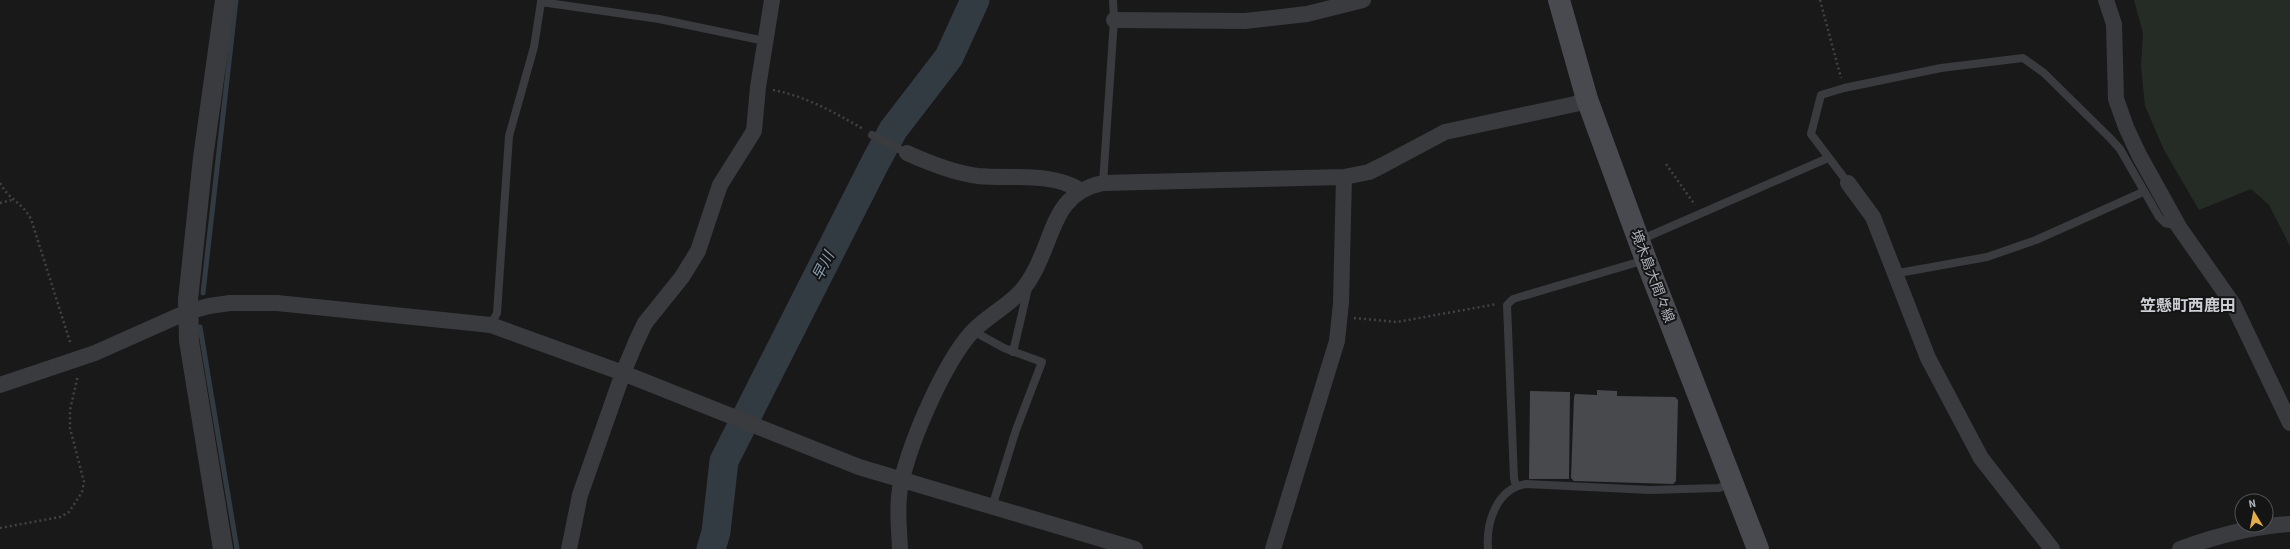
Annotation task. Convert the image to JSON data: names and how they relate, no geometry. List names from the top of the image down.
{
  "streets": {
    "main road": ["境木島大間々線"]
  },
  "districts": ["笠懸町西鹿田"],
  "water": ["早川"],
  "north": "top"
}
